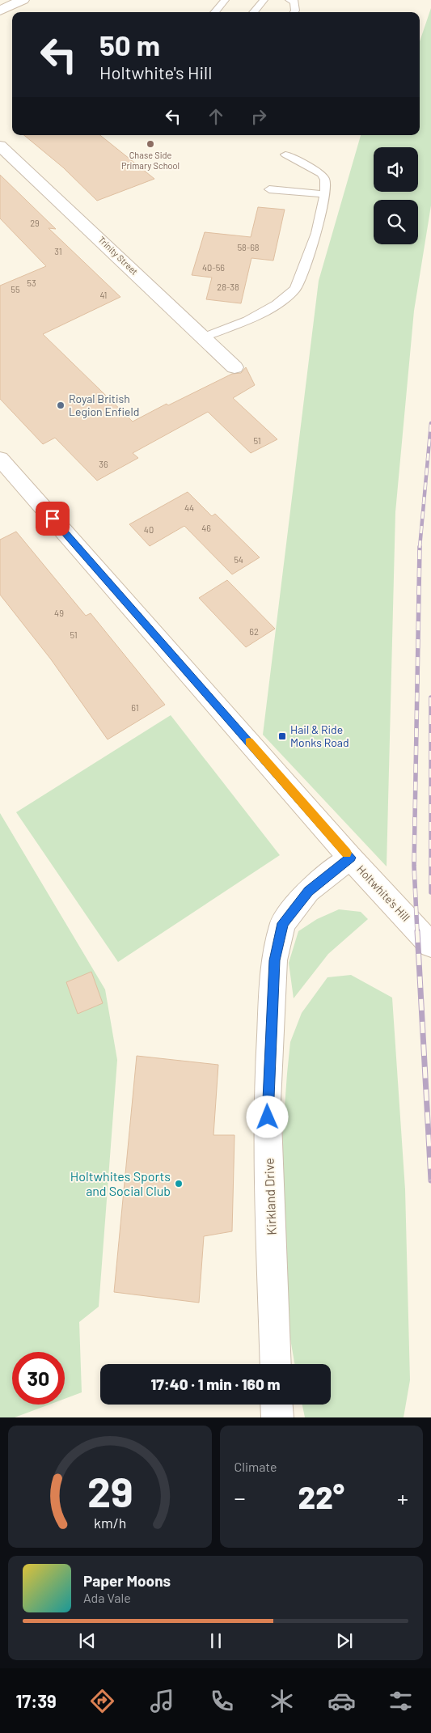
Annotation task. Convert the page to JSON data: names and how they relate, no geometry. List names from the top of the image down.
{
  "streets": {
    "street": ["Trinity Street", "Holtwhite's Hill", "Kirkland Drive"]
  },
  "crossings": [
    ["Holtwhite's Hill", "Kirkland Drive"]
  ],
  "places": {
    "other": ["Chase Side Primary School", "Royal British Legion Enfield", "Holtwhites Sports and Social Club"],
    "transit": ["Hail & Ride Monks Road"]
  },
  "house_numbers": [
    "29",
    "58-68",
    "31",
    "40-56",
    "53",
    "28-38",
    "55",
    "41",
    "51",
    "36",
    "44",
    "46",
    "40",
    "54",
    "49",
    "62",
    "51",
    "61"
  ],
  "page": {
    "turn": ["50 m", "Holtwhite's Hill"],
    "limit": "30",
    "trip": "17:40 · 1 min · 160 m",
    "tile": "Climate",
    "heat": ["−", "22°", "+"],
    "song": ["Paper Moons", "Ada Vale"],
    "tabs": "17:39",
    "gauge": ["29", "km/h"]
  }
}
